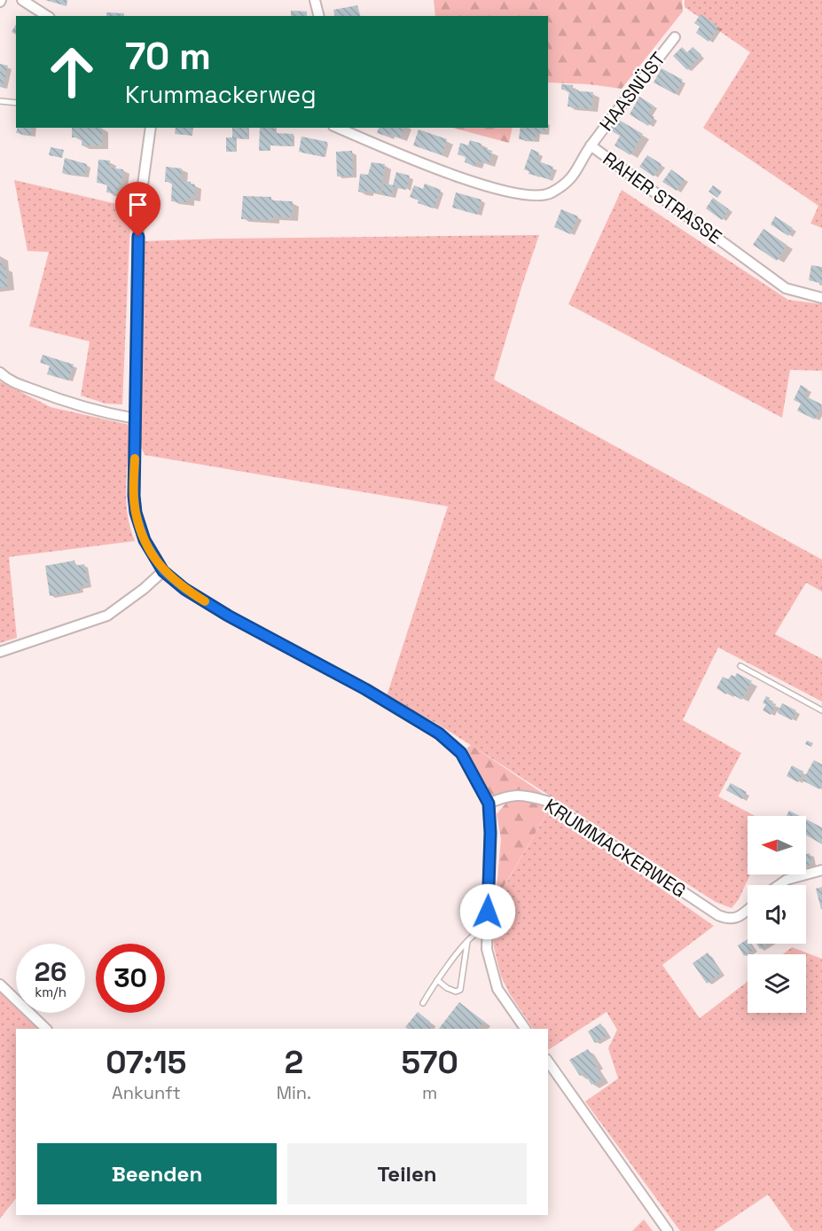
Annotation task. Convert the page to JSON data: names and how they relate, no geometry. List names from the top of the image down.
{
  "streets": {
    "street": ["HAASNÜST", "RAHER STRASSE", "KRUMMACKERWEG"]
  },
  "crossings": [
    ["HAASNÜST", "RAHER STRASSE"]
  ],
  "north": "left",
  "page": {
    "turn": ["70 m", "Krummackerweg"],
    "speed": "26 km/h",
    "limit": "30",
    "eta": [
      "07:15",
      "Ankunft",
      "2",
      "Min.",
      "570",
      "m"
    ],
    "buttons": ["Beenden", "Teilen"]
  }
}
